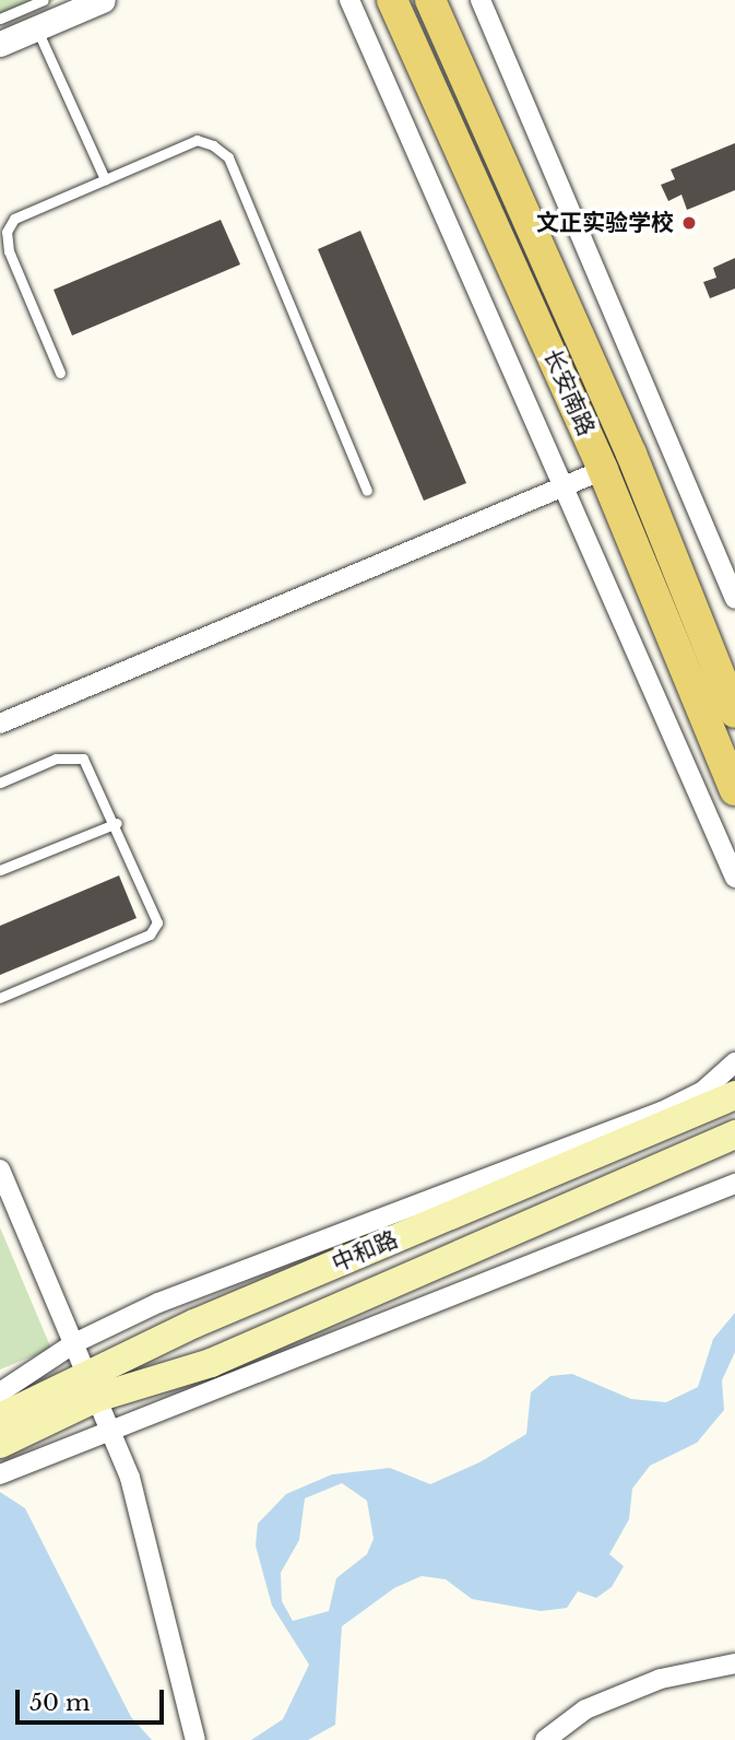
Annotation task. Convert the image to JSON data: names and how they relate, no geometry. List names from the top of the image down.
{
  "streets": {
    "main road": ["长安南路", "中和路"]
  },
  "places": ["文正实验学校"],
  "scale_bar": "50 m"
}
